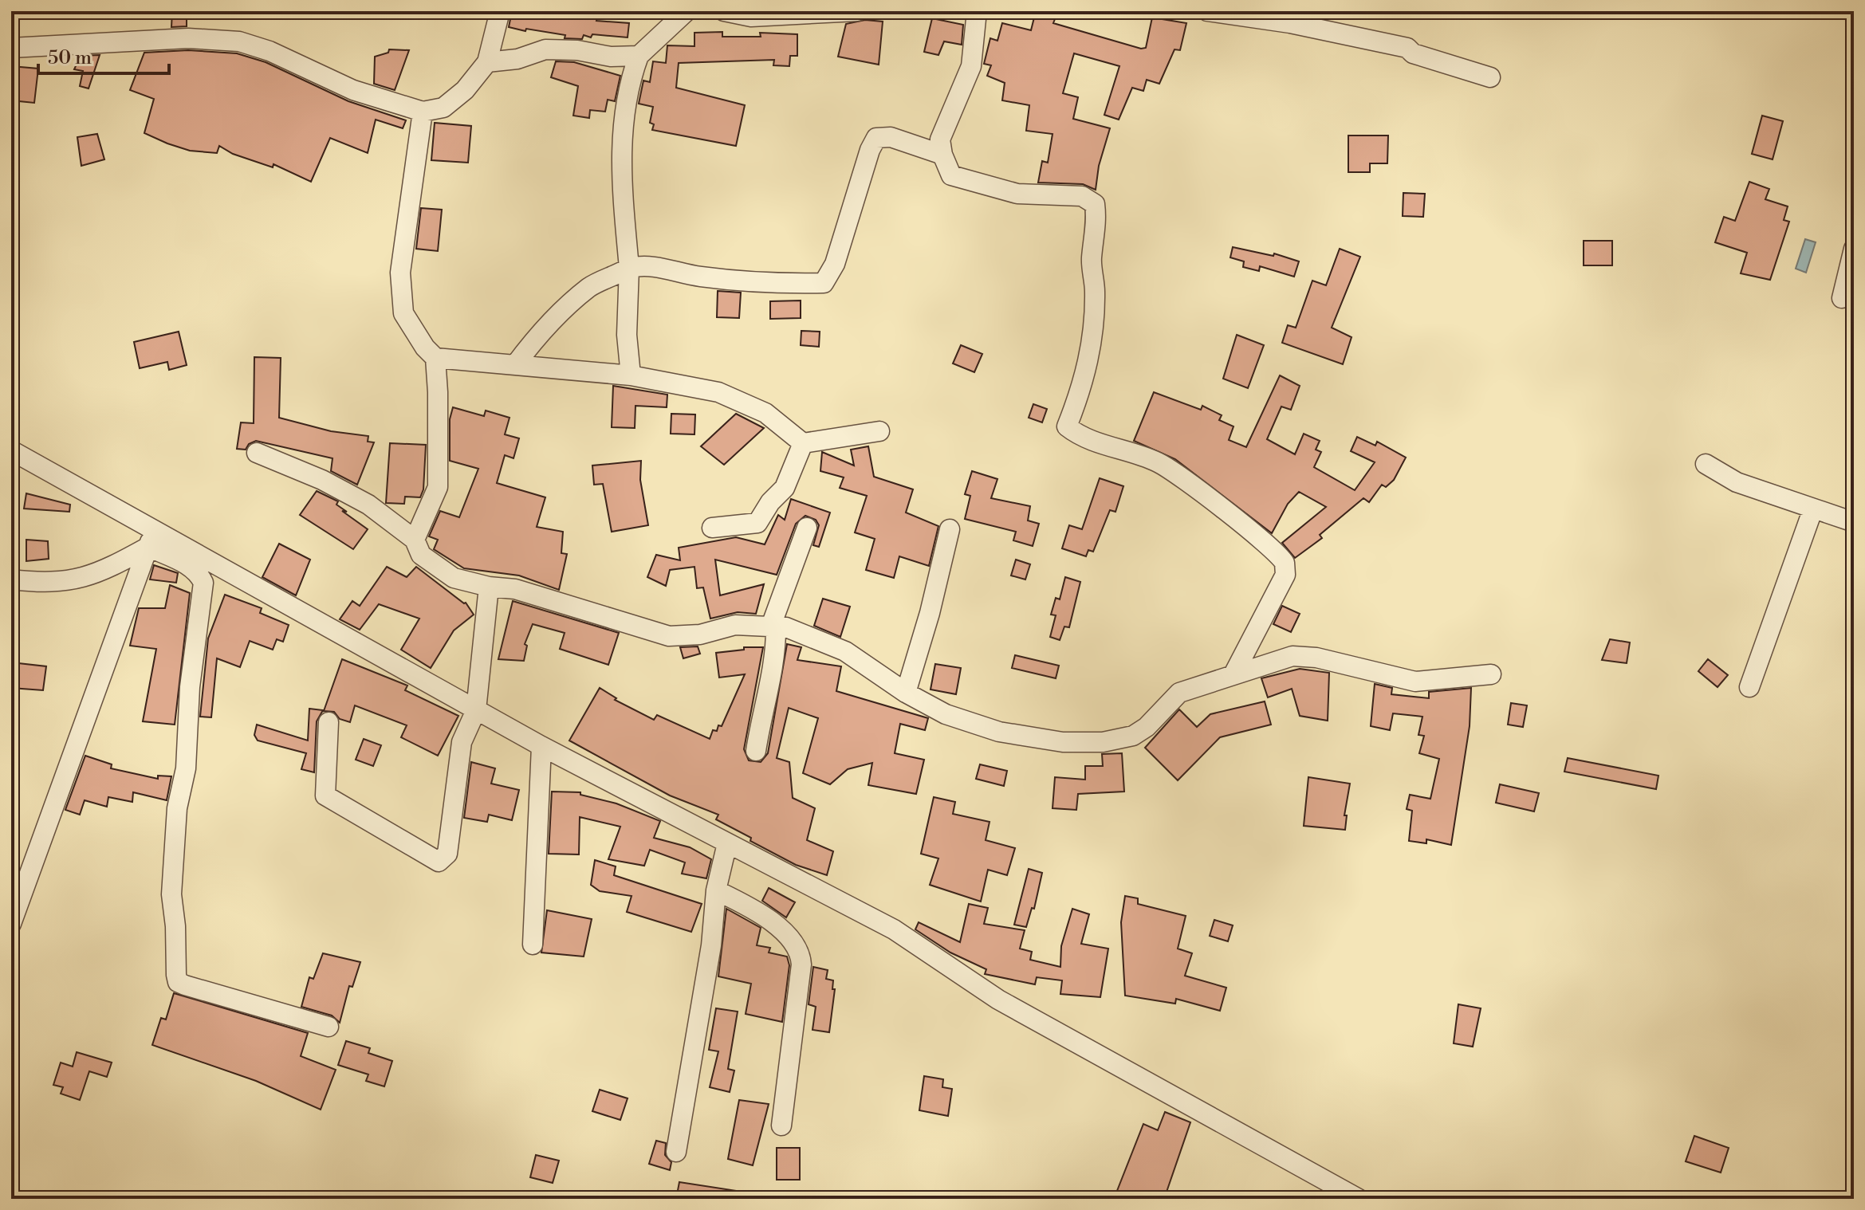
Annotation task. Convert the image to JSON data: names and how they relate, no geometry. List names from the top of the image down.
{
  "scale_bar": "50 m"
}
